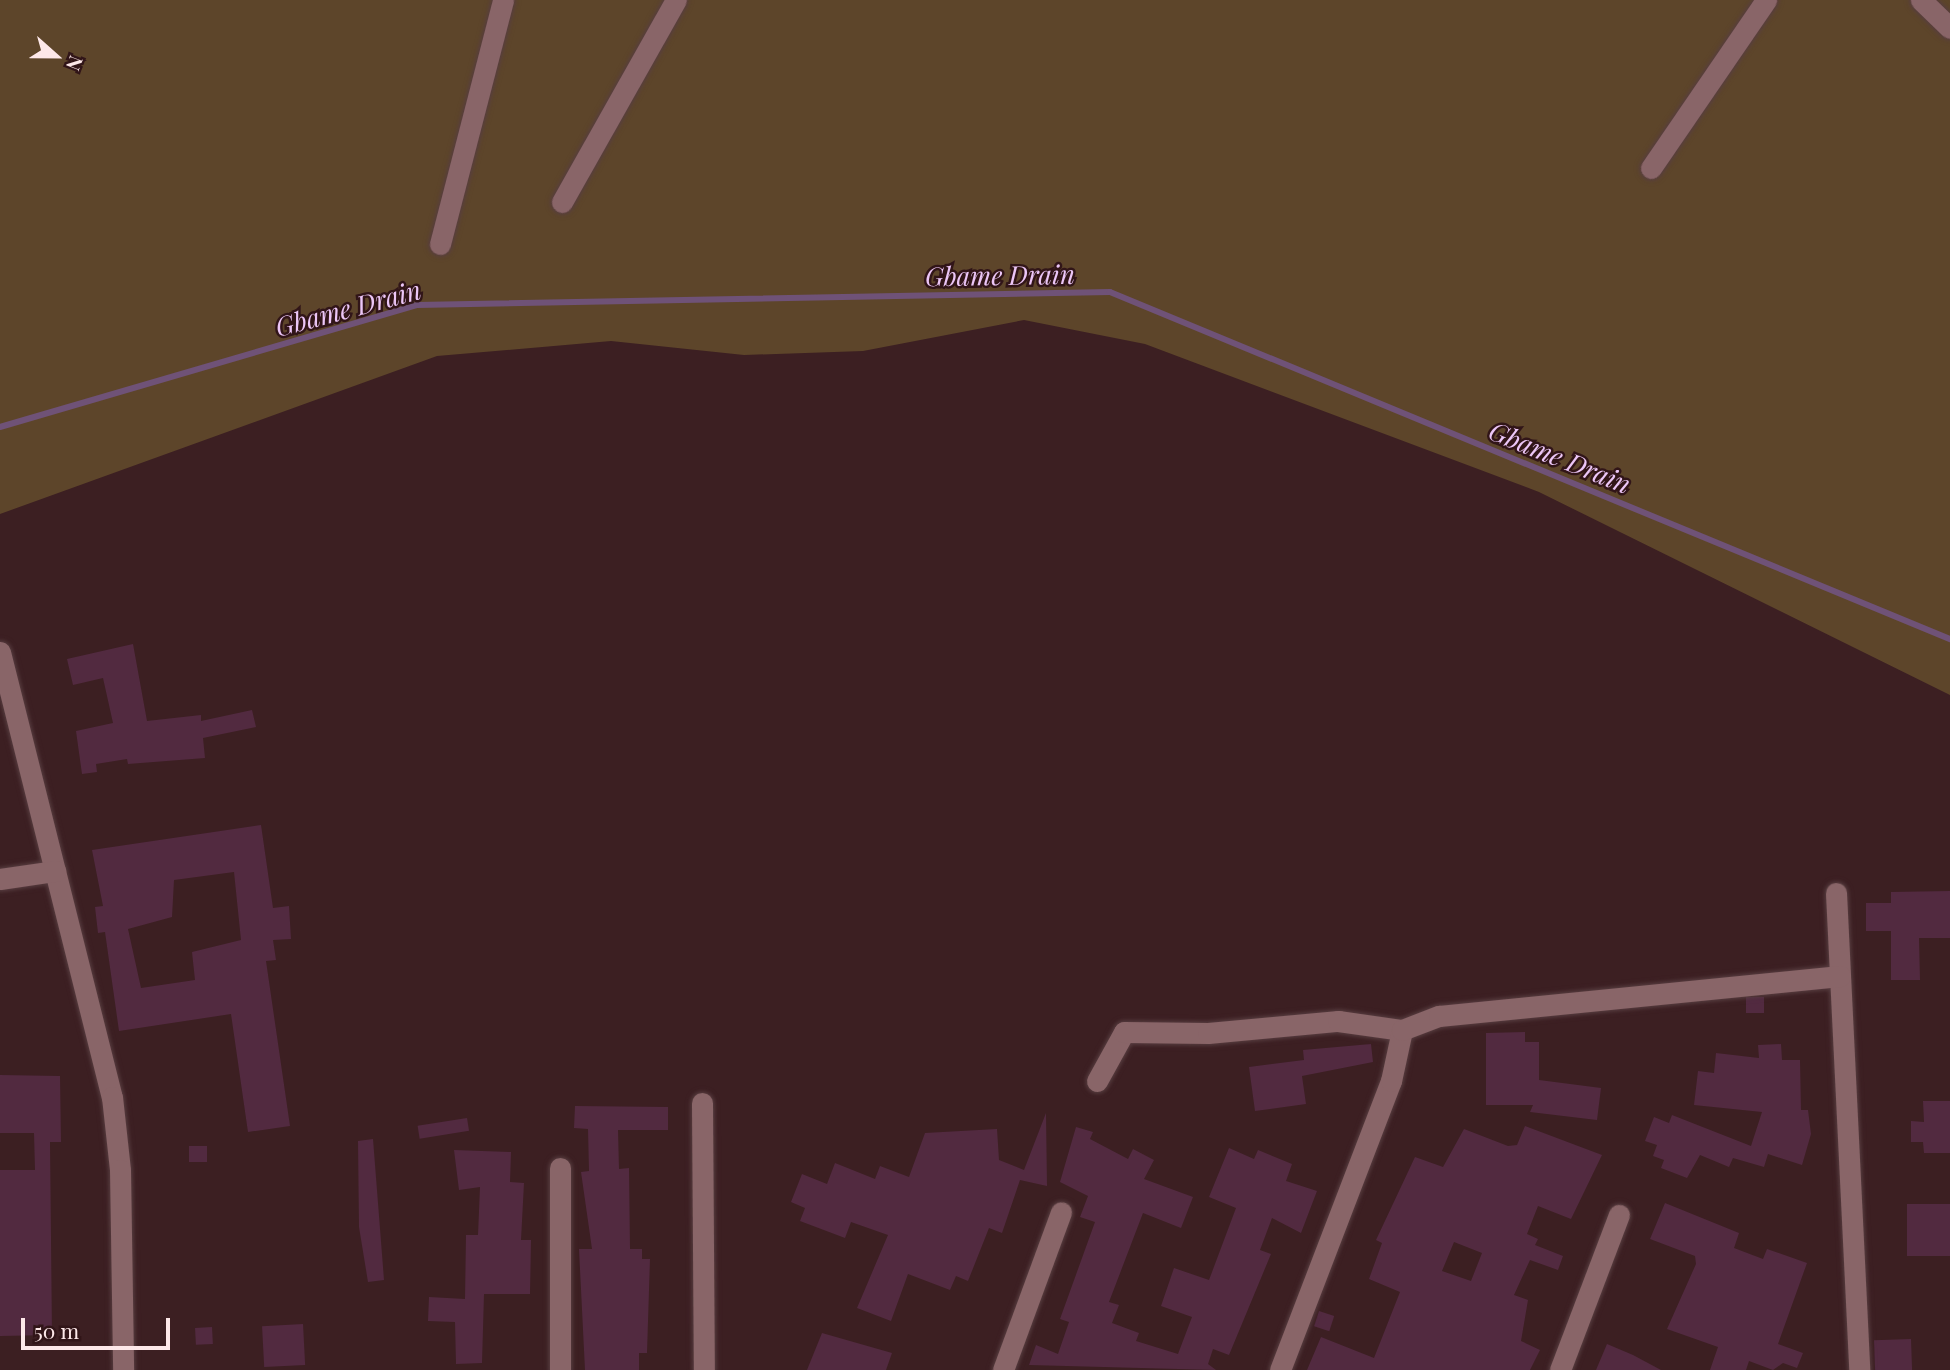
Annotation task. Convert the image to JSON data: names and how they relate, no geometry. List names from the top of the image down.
{
  "water": ["Gbame Drain"],
  "scale_bar": "50 m",
  "north": "right"
}
